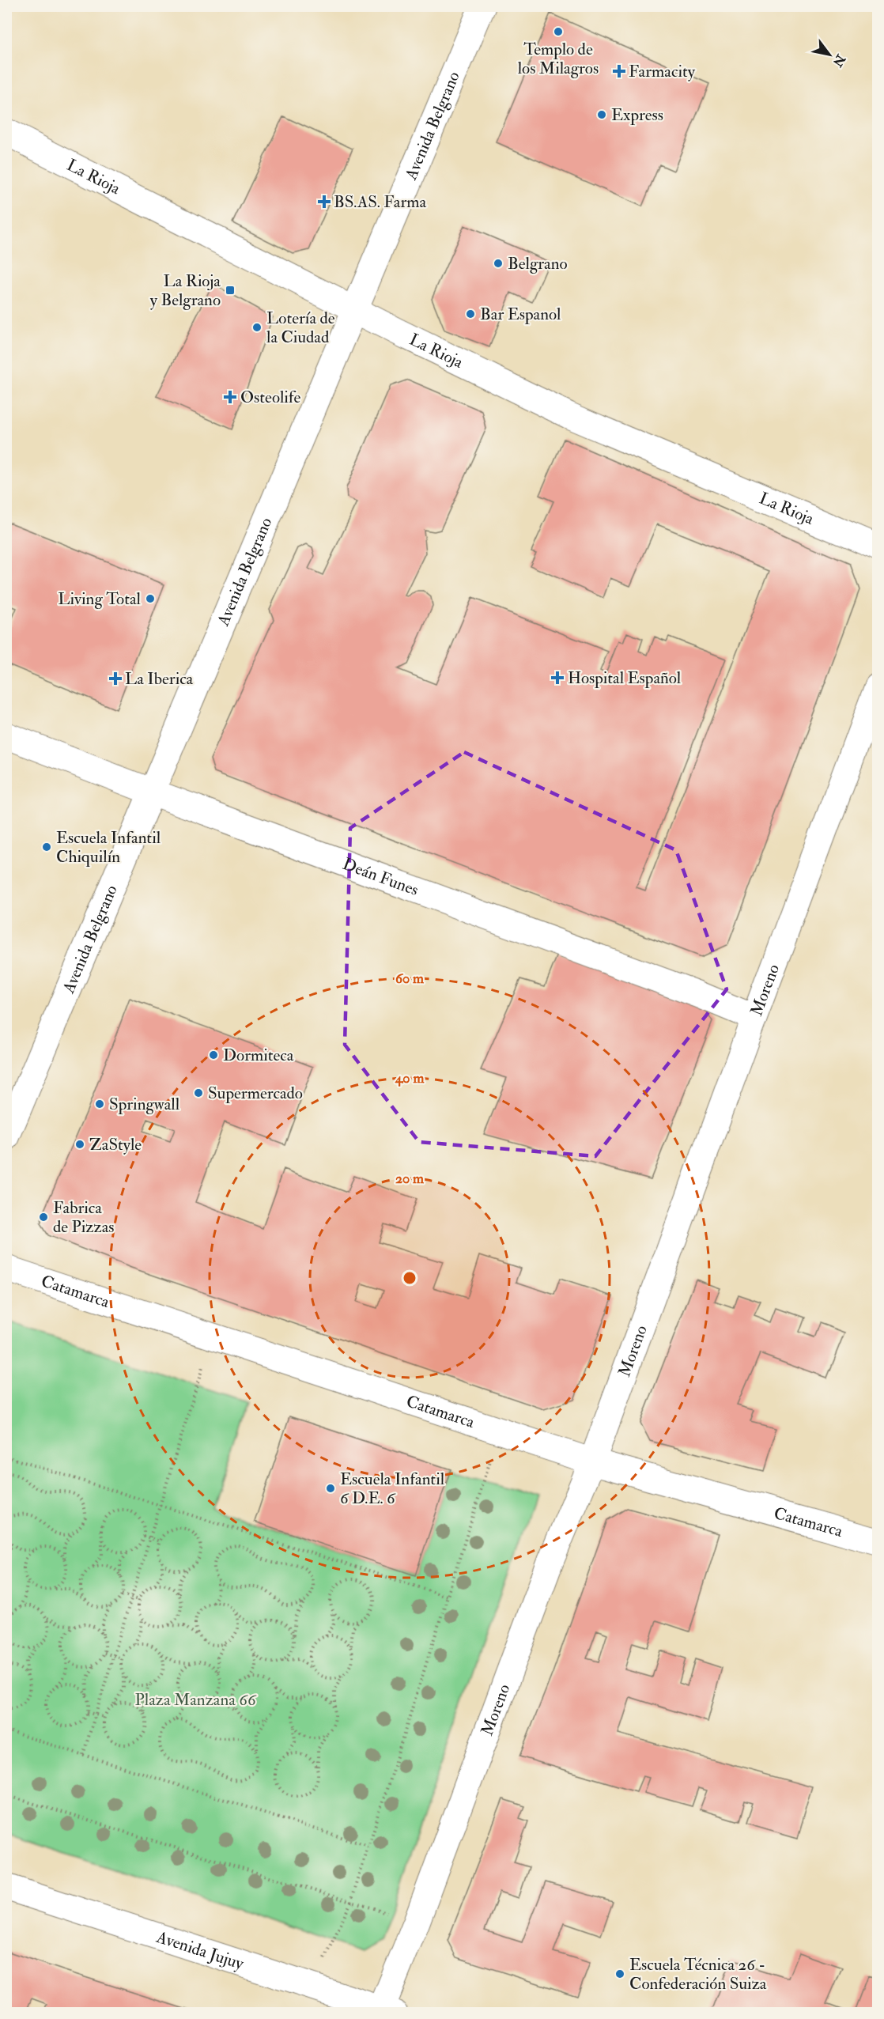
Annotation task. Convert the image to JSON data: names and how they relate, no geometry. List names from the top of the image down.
{
  "streets": {
    "street": [
      "Avenida Belgrano",
      "La Rioja",
      "Deán Funes",
      "Moreno",
      "Catamarca",
      "Avenida Jujuy"
    ]
  },
  "crossings": [
    ["Avenida Belgrano", "La Rioja"],
    ["Avenida Belgrano", "Deán Funes"],
    ["Deán Funes", "Moreno"],
    ["Moreno", "Catamarca"],
    ["Moreno", "Avenida Jujuy"]
  ],
  "parks": ["Plaza Manzana 66"],
  "places": {
    "other": [
      "Templo de los Milagros",
      "Express",
      "Belgrano",
      "Bar Espanol",
      "Lotería de la Ciudad",
      "Living Total",
      "Escuela Infantil Chiquilín",
      "Dormiteca",
      "Supermercado",
      "Springwall",
      "ZaStyle",
      "Fabrica de Pizzas",
      "Escuela Infantil 6 D.E. 6",
      "Escuela Técnica 26 - Confederación Suiza"
    ],
    "health": [
      "Farmacity",
      "BS.AS. Farma",
      "Osteolife",
      "Hospital Español",
      "La Iberica"
    ],
    "transit": ["La Rioja y Belgrano"]
  },
  "north": "bottom right",
  "rings": ["60 m", "40 m", "20 m"]
}
